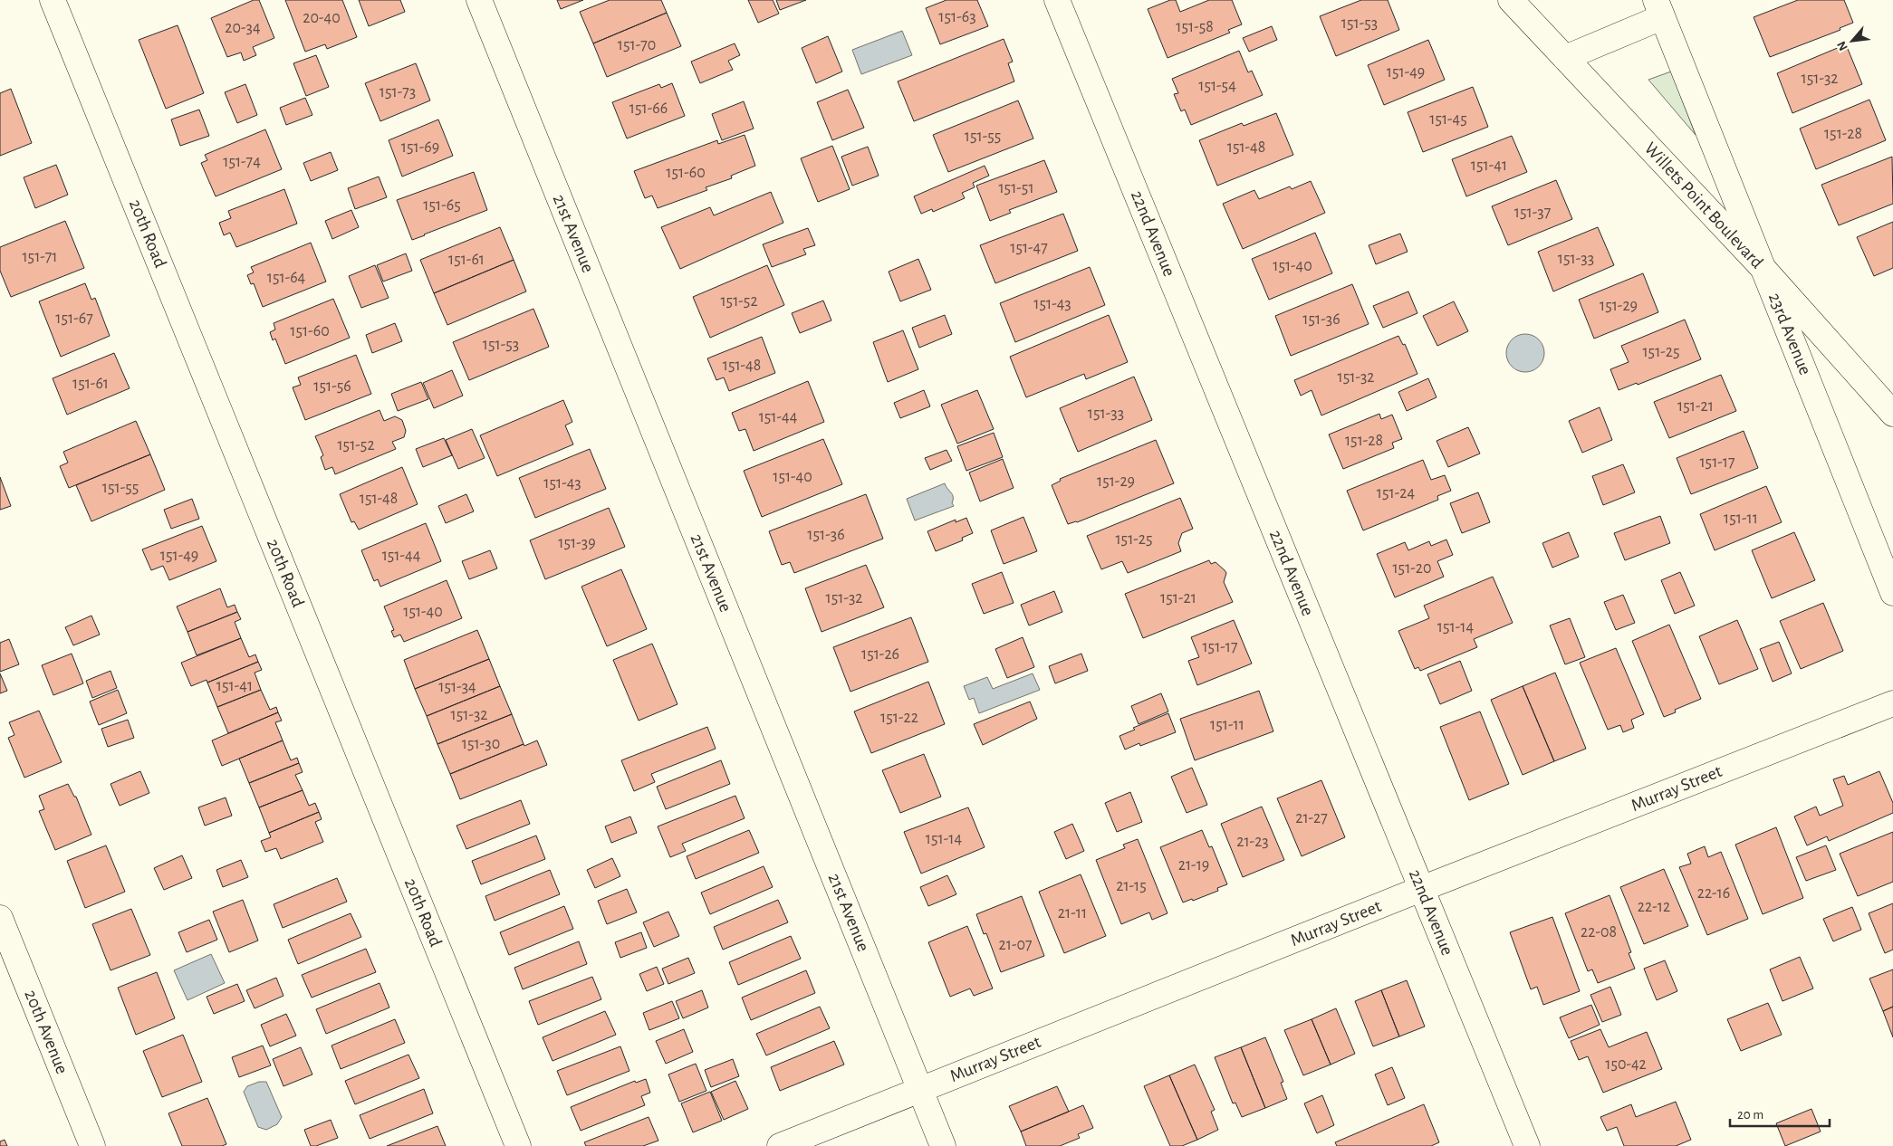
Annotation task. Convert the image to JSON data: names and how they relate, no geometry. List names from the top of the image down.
{
  "streets": {
    "street": [
      "Willets Point Boulevard",
      "20th Road",
      "21st Avenue",
      "22nd Avenue",
      "23rd Avenue",
      "Murray Street",
      "20th Avenue"
    ]
  },
  "crossings": [
    ["Willets Point Boulevard", "23rd Avenue"],
    ["21st Avenue", "Murray Street"],
    ["22nd Avenue", "Murray Street"]
  ],
  "house_numbers": [
    "151-63",
    "20-40",
    "151-53",
    "151-58",
    "20-34",
    "151-70",
    "151-49",
    "151-32",
    "151-54",
    "151-73",
    "151-66",
    "151-45",
    "151-28",
    "151-55",
    "151-69",
    "151-48",
    "151-74",
    "151-41",
    "151-60",
    "151-51",
    "151-65",
    "151-37",
    "151-47",
    "151-71",
    "151-33",
    "151-61",
    "151-40",
    "151-64",
    "151-52",
    "151-43",
    "151-29",
    "151-67",
    "151-36",
    "151-60",
    "151-53",
    "151-25",
    "151-48",
    "151-32",
    "151-61",
    "151-56",
    "151-21",
    "151-33",
    "151-44",
    "151-28",
    "151-52",
    "151-17",
    "151-40",
    "151-29",
    "151-43",
    "151-55",
    "151-24",
    "151-48",
    "151-11",
    "151-36",
    "151-25",
    "151-39",
    "151-49",
    "151-44",
    "151-20",
    "151-32",
    "151-21",
    "151-40",
    "151-14",
    "151-17",
    "151-26",
    "151-41",
    "151-34",
    "151-32",
    "151-22",
    "151-11",
    "151-30",
    "21-27",
    "151-14",
    "21-23",
    "21-19",
    "21-15",
    "22-16",
    "22-12",
    "21-11",
    "22-08",
    "21-07",
    "150-42"
  ],
  "scale_bar": "20 m",
  "north": "bottom left"
}
